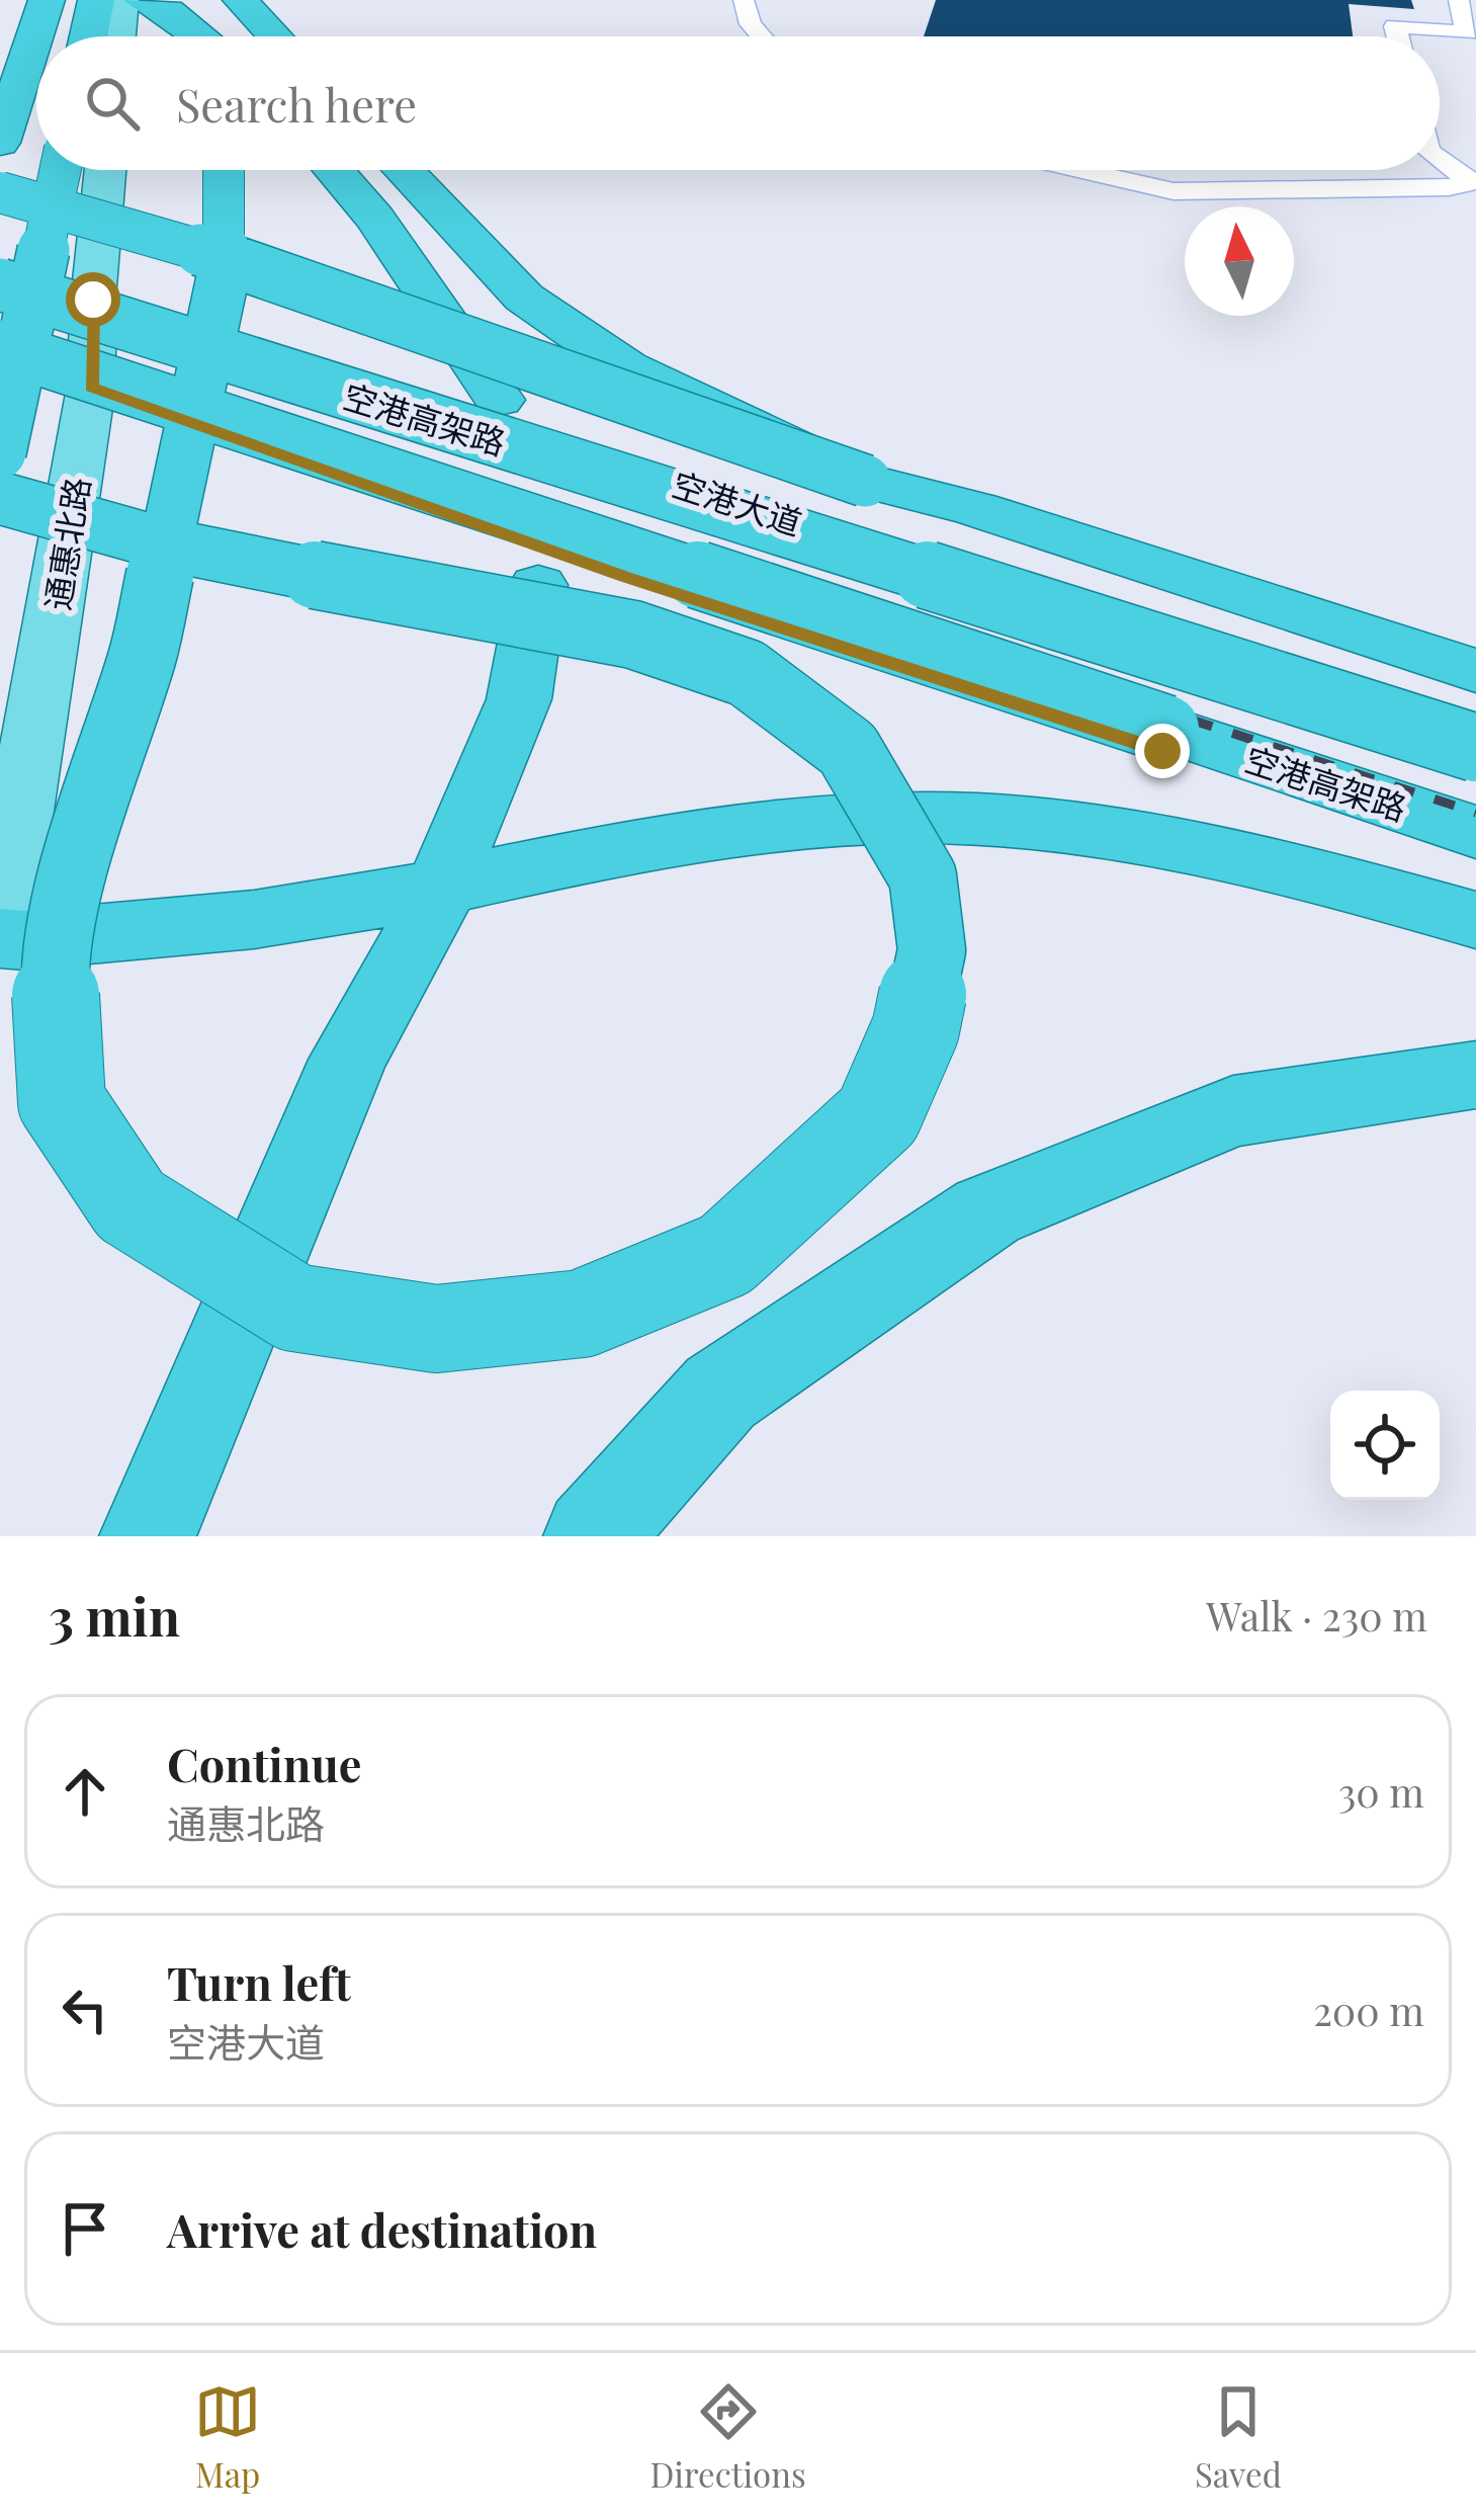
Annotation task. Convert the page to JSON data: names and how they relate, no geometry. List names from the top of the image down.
{
  "streets": {
    "highway": ["空港高架路"],
    "main road": ["空港大道", "通惠北路"]
  },
  "crossings": [
    ["空港大道", "通惠北路"]
  ],
  "north": "top",
  "page": {
    "search": "Search here",
    "heading": ["3 min", "Walk · 230 m"],
    "list": [
      ["Continue", "通惠北路", "30 m"],
      ["Turn left", "空港大道", "200 m"],
      "Arrive at destination"
    ],
    "nav": ["Map", "Directions", "Saved"]
  }
}
